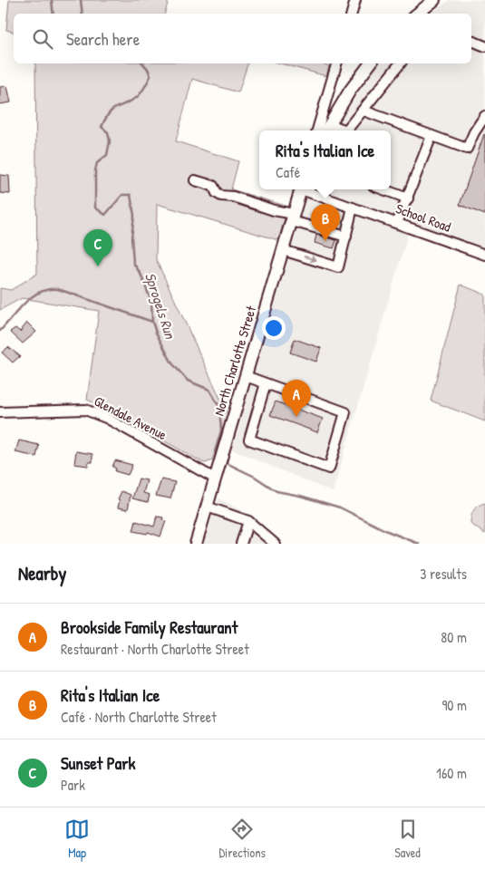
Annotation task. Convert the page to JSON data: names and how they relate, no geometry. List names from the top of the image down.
{
  "streets": {
    "main road": ["North Charlotte Street"],
    "street": ["School Road", "Glendale Avenue"]
  },
  "crossings": [
    ["North Charlotte Street", "Glendale Avenue"]
  ],
  "water": ["Sprogels Run"],
  "page": {
    "search": "Search here",
    "popup": ["Rita's Italian Ice", "Café"],
    "pins": ["B", "C", "A"],
    "heading": ["Nearby", "3 results"],
    "list": [
      {
        "mark": "A",
        "name": "Brookside Family Restaurant",
        "note": "Restaurant · North Charlotte Street",
        "value": "80 m"
      },
      {
        "mark": "B",
        "name": "Rita's Italian Ice",
        "note": "Café · North Charlotte Street",
        "value": "90 m"
      },
      {
        "mark": "C",
        "name": "Sunset Park",
        "note": "Park",
        "value": "160 m"
      }
    ],
    "nav": ["Map", "Directions", "Saved"]
  }
}
